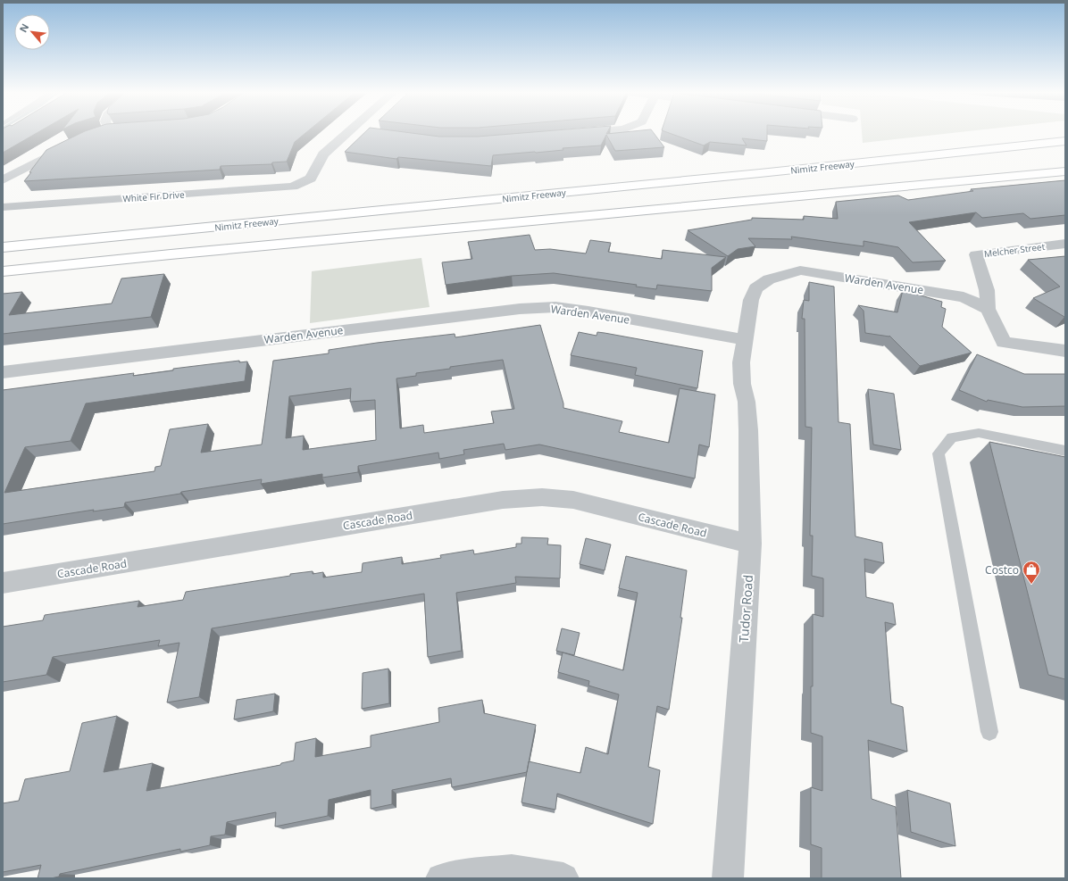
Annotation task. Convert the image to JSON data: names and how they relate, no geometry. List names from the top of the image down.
{
  "streets": {
    "highway": ["Nimitz Freeway"],
    "street": [
      "White Fir Drive",
      "Melcher Street",
      "Warden Avenue",
      "Cascade Road",
      "Tudor Road"
    ]
  },
  "crossings": [
    ["Melcher Street", "Warden Avenue"],
    ["Warden Avenue", "Tudor Road"],
    ["Cascade Road", "Tudor Road"]
  ],
  "places": {
    "shop": ["Costco"]
  },
  "north": "top left"
}
